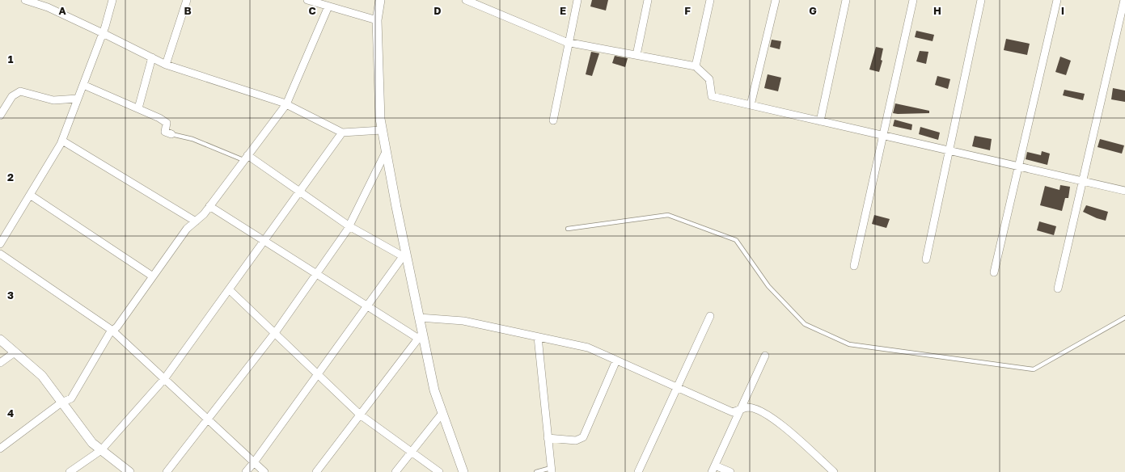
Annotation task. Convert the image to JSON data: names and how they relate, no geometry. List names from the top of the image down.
{
  "grid": {
    "columns": [
      "A",
      "B",
      "C",
      "D",
      "E",
      "F",
      "G",
      "H",
      "I"
    ],
    "rows": [
      "1",
      "2",
      "3",
      "4"
    ]
  }
}
